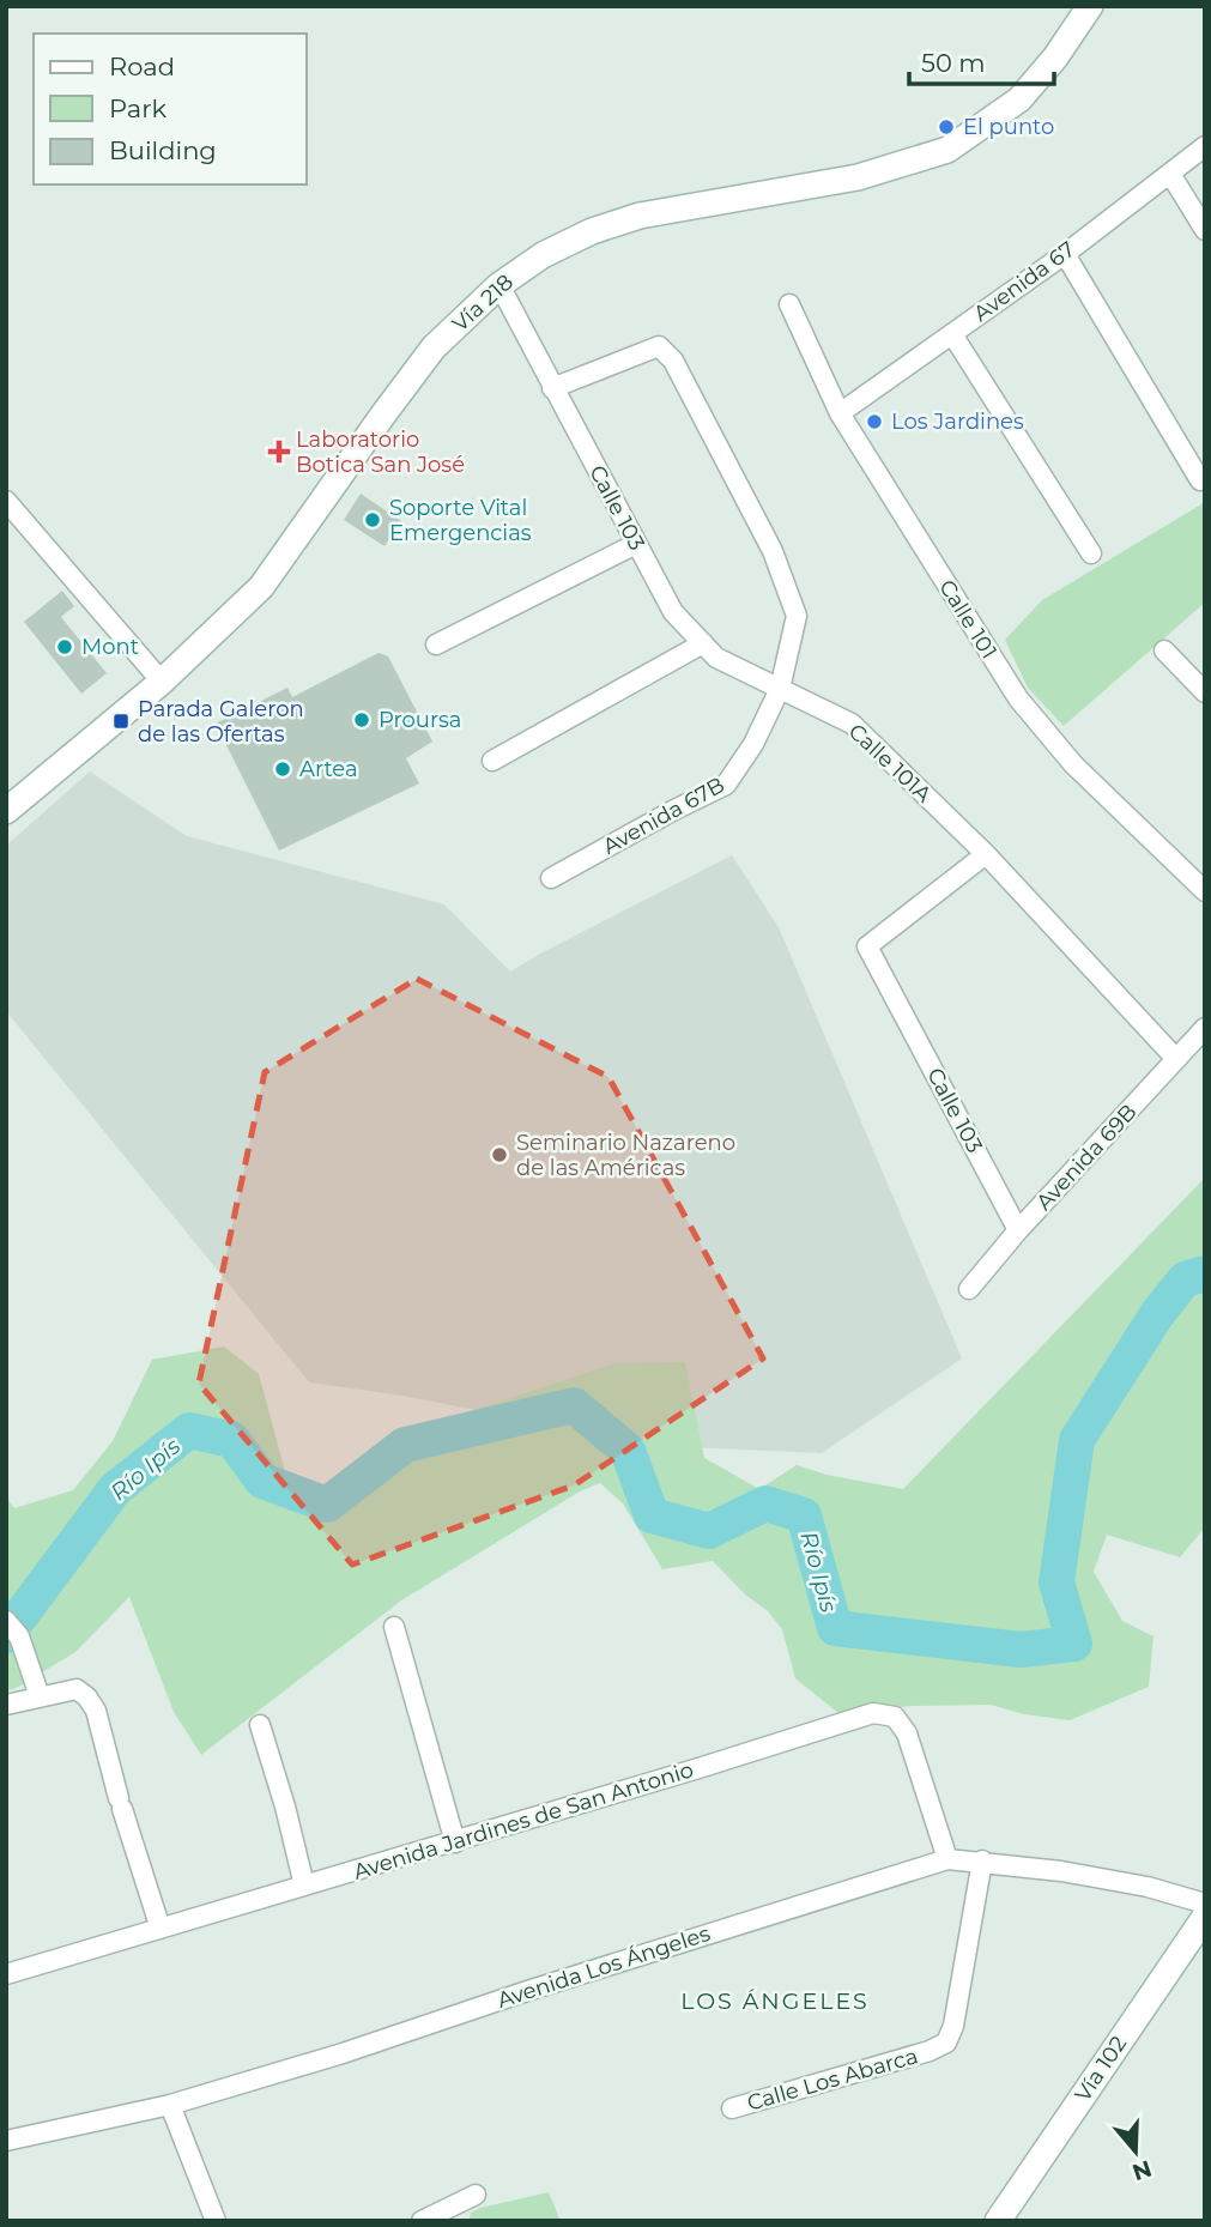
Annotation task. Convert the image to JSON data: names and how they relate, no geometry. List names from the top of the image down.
{
  "streets": {
    "main road": ["Vía 218", "Vía 102"],
    "street": [
      "Avenida 67",
      "Calle 103",
      "Calle 101",
      "Calle 101A",
      "Avenida 67B",
      "Avenida 69B",
      "Avenida Jardines de San Antonio",
      "Avenida Los Ángeles",
      "Calle Los Abarca"
    ]
  },
  "crossings": [
    ["Avenida 67", "Calle 101"],
    ["Vía 218", "Calle 103"],
    ["Calle 103", "Calle 101A"],
    ["Calle 103", "Avenida 67B"],
    ["Calle 103", "Avenida 69B"],
    ["Calle 101A", "Avenida 67B"],
    ["Calle 101A", "Avenida 69B"],
    ["Avenida Jardines de San Antonio", "Avenida Los Ángeles"],
    ["Avenida Los Ángeles", "Calle Los Abarca"]
  ],
  "districts": ["LOS ÁNGELES"],
  "water": ["Río Ipís"],
  "places": {
    "other": [
      "El punto",
      "Los Jardines",
      "Soporte Vital Emergencias",
      "Mont",
      "Proursa",
      "Artea",
      "Seminario Nazareno de las Américas"
    ],
    "health": ["Laboratorio Botica San José"],
    "transit": ["Parada Galeron de las Ofertas"]
  },
  "legend": ["Road", "Park", "Building"],
  "scale_bar": "50 m",
  "north": "bottom"
}
